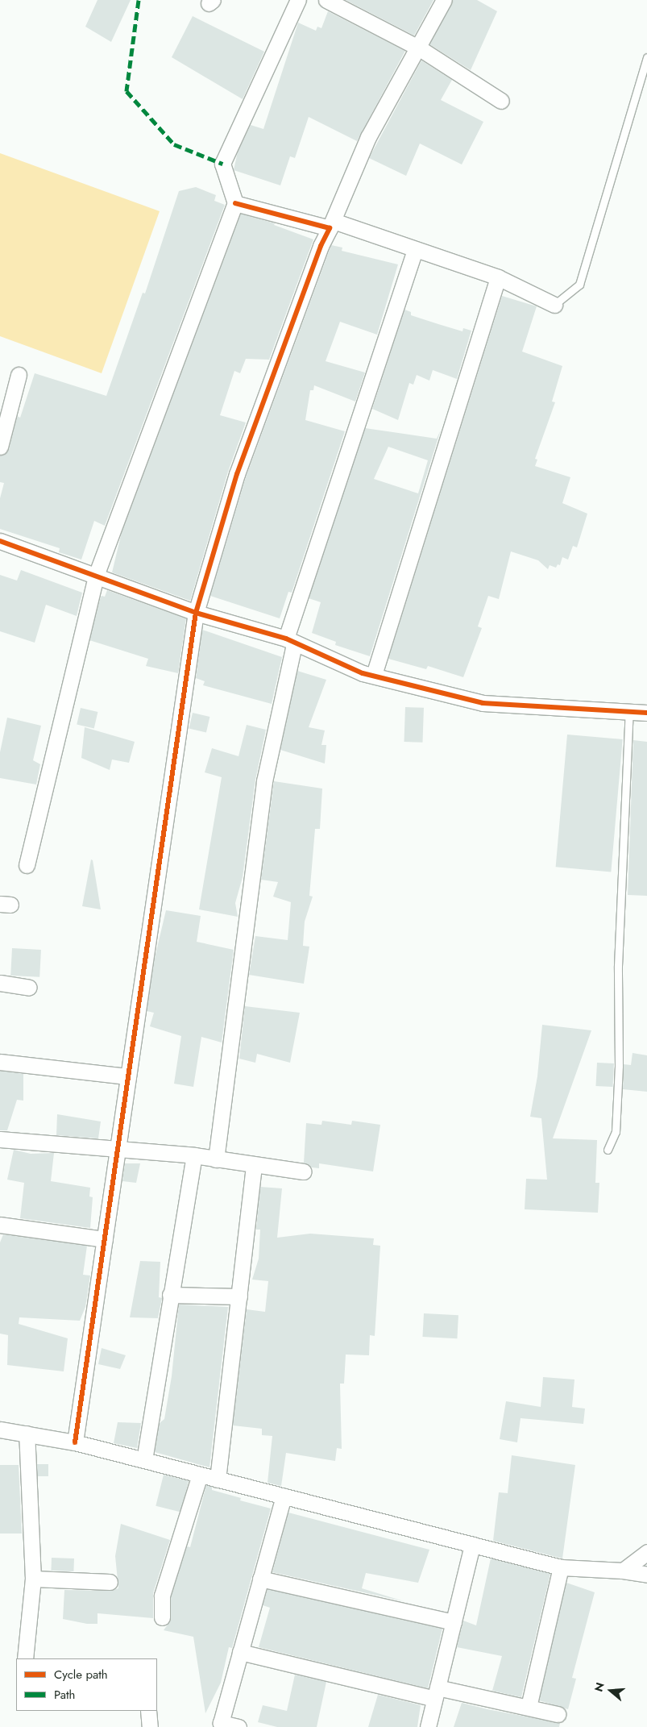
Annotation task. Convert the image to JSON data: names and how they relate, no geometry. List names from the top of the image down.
{
  "legend": ["Cycle path", "Path"],
  "north": "left"
}
